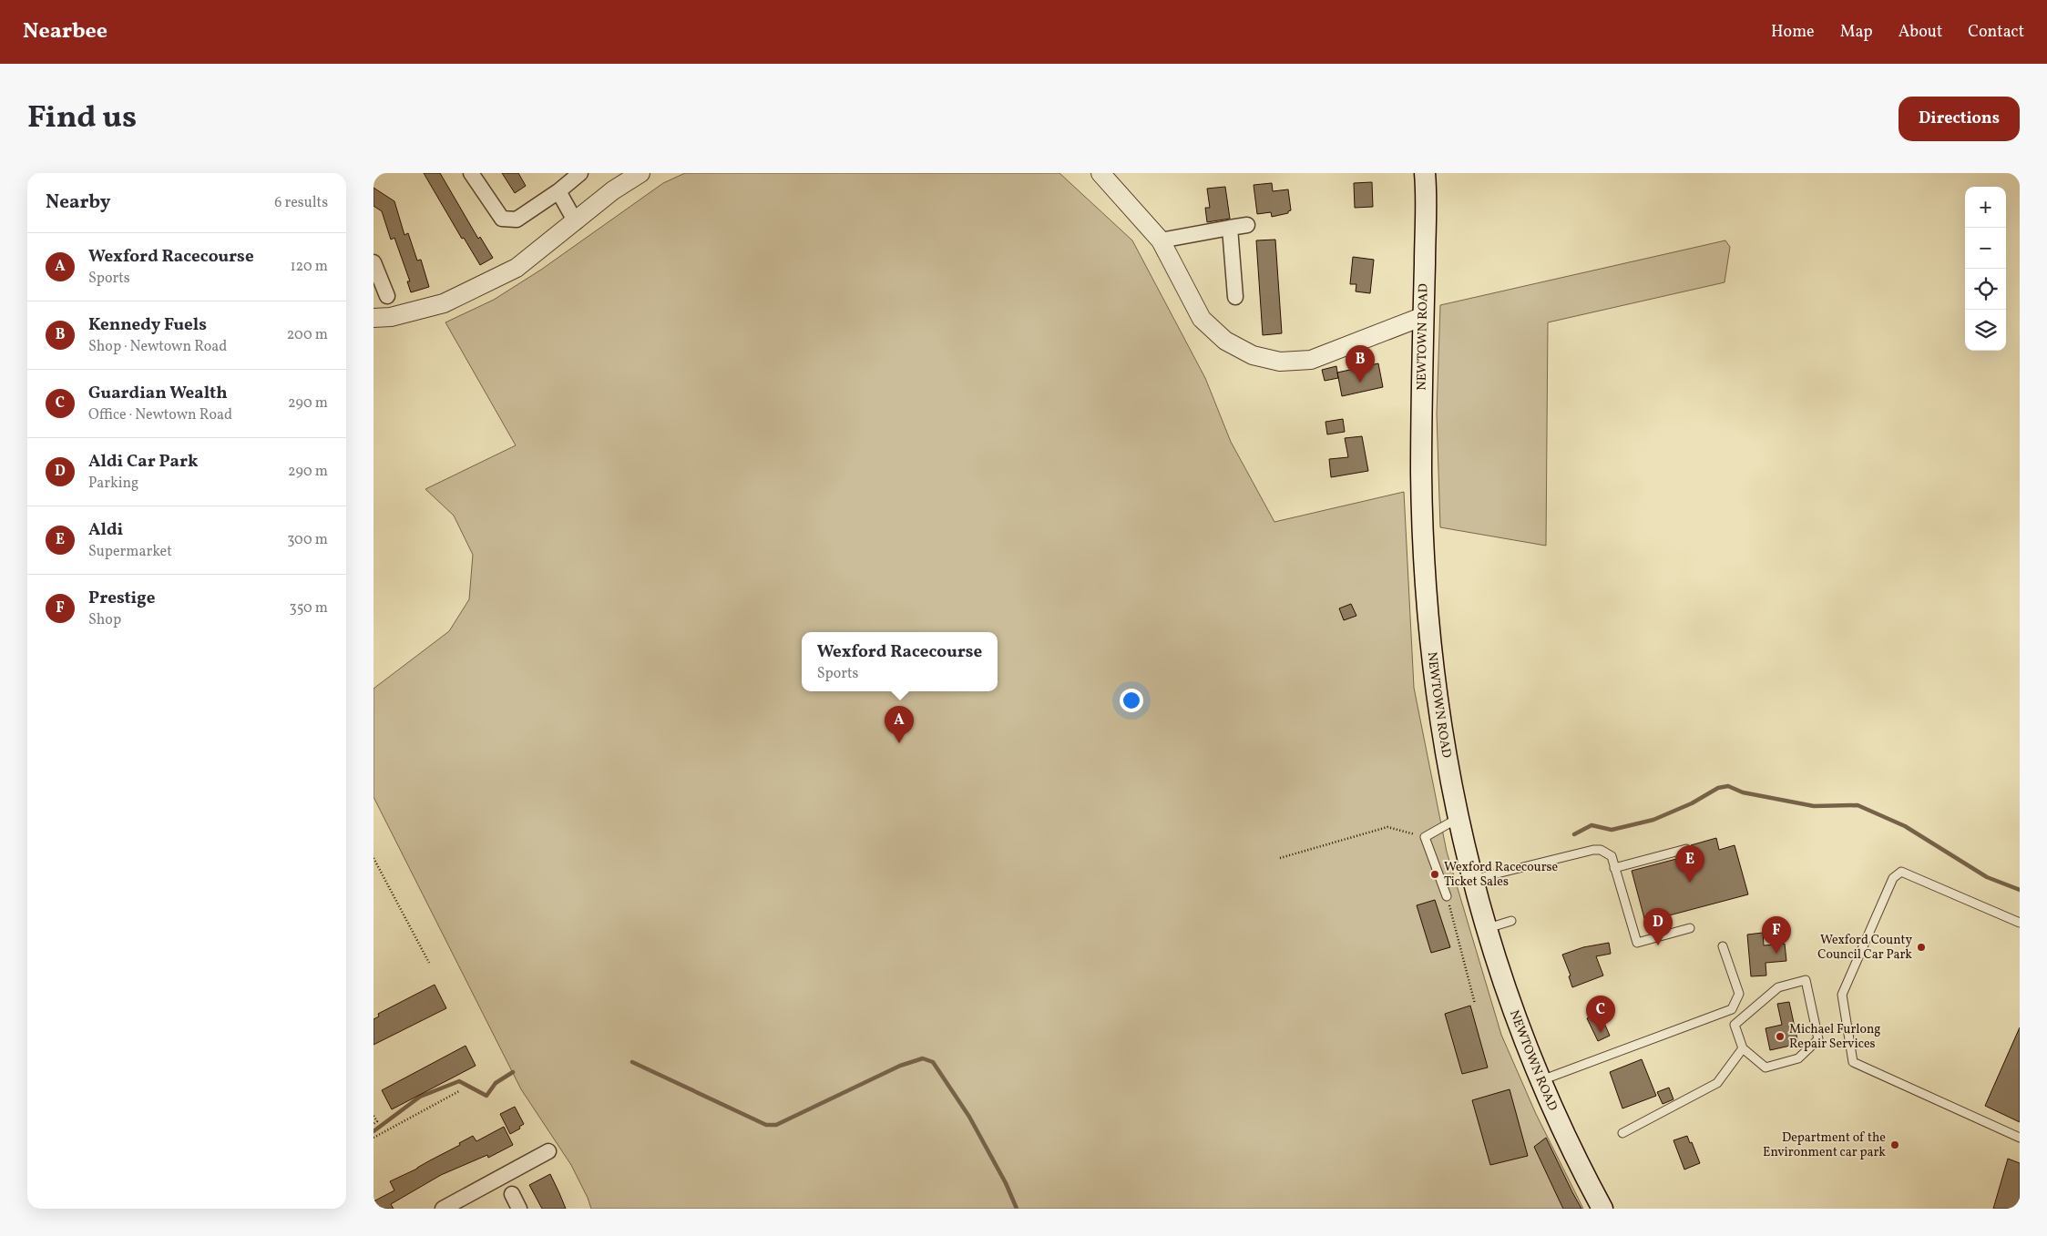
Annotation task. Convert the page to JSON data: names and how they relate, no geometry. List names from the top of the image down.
{
  "streets": {
    "main road": ["NEWTOWN ROAD"]
  },
  "places": [
    "Wexford Racecourse Ticket Sales",
    "Wexford County Council Car Park",
    "Michael Furlong Repair Services",
    "Department of the Environment car park"
  ],
  "page": {
    "header": "Nearbee",
    "nav": [
      "Home",
      "Map",
      "About",
      "Contact"
    ],
    "title": "Find us",
    "buttons": "Directions",
    "heading": ["Nearby", "6 results"],
    "map_buttons": ["+", "−"],
    "list": [
      {
        "mark": "A",
        "name": "Wexford Racecourse",
        "note": "Sports",
        "value": "120 m"
      },
      {
        "mark": "B",
        "name": "Kennedy Fuels",
        "note": "Shop · Newtown Road",
        "value": "200 m"
      },
      {
        "mark": "C",
        "name": "Guardian Wealth",
        "note": "Office · Newtown Road",
        "value": "290 m"
      },
      {
        "mark": "D",
        "name": "Aldi Car Park",
        "note": "Parking",
        "value": "290 m"
      },
      {
        "mark": "E",
        "name": "Aldi",
        "note": "Supermarket",
        "value": "300 m"
      },
      {
        "mark": "F",
        "name": "Prestige",
        "note": "Shop",
        "value": "350 m"
      }
    ],
    "pins": [
      "B",
      "A",
      "E",
      "D",
      "F",
      "C"
    ],
    "popup": ["Wexford Racecourse", "Sports"]
  }
}
